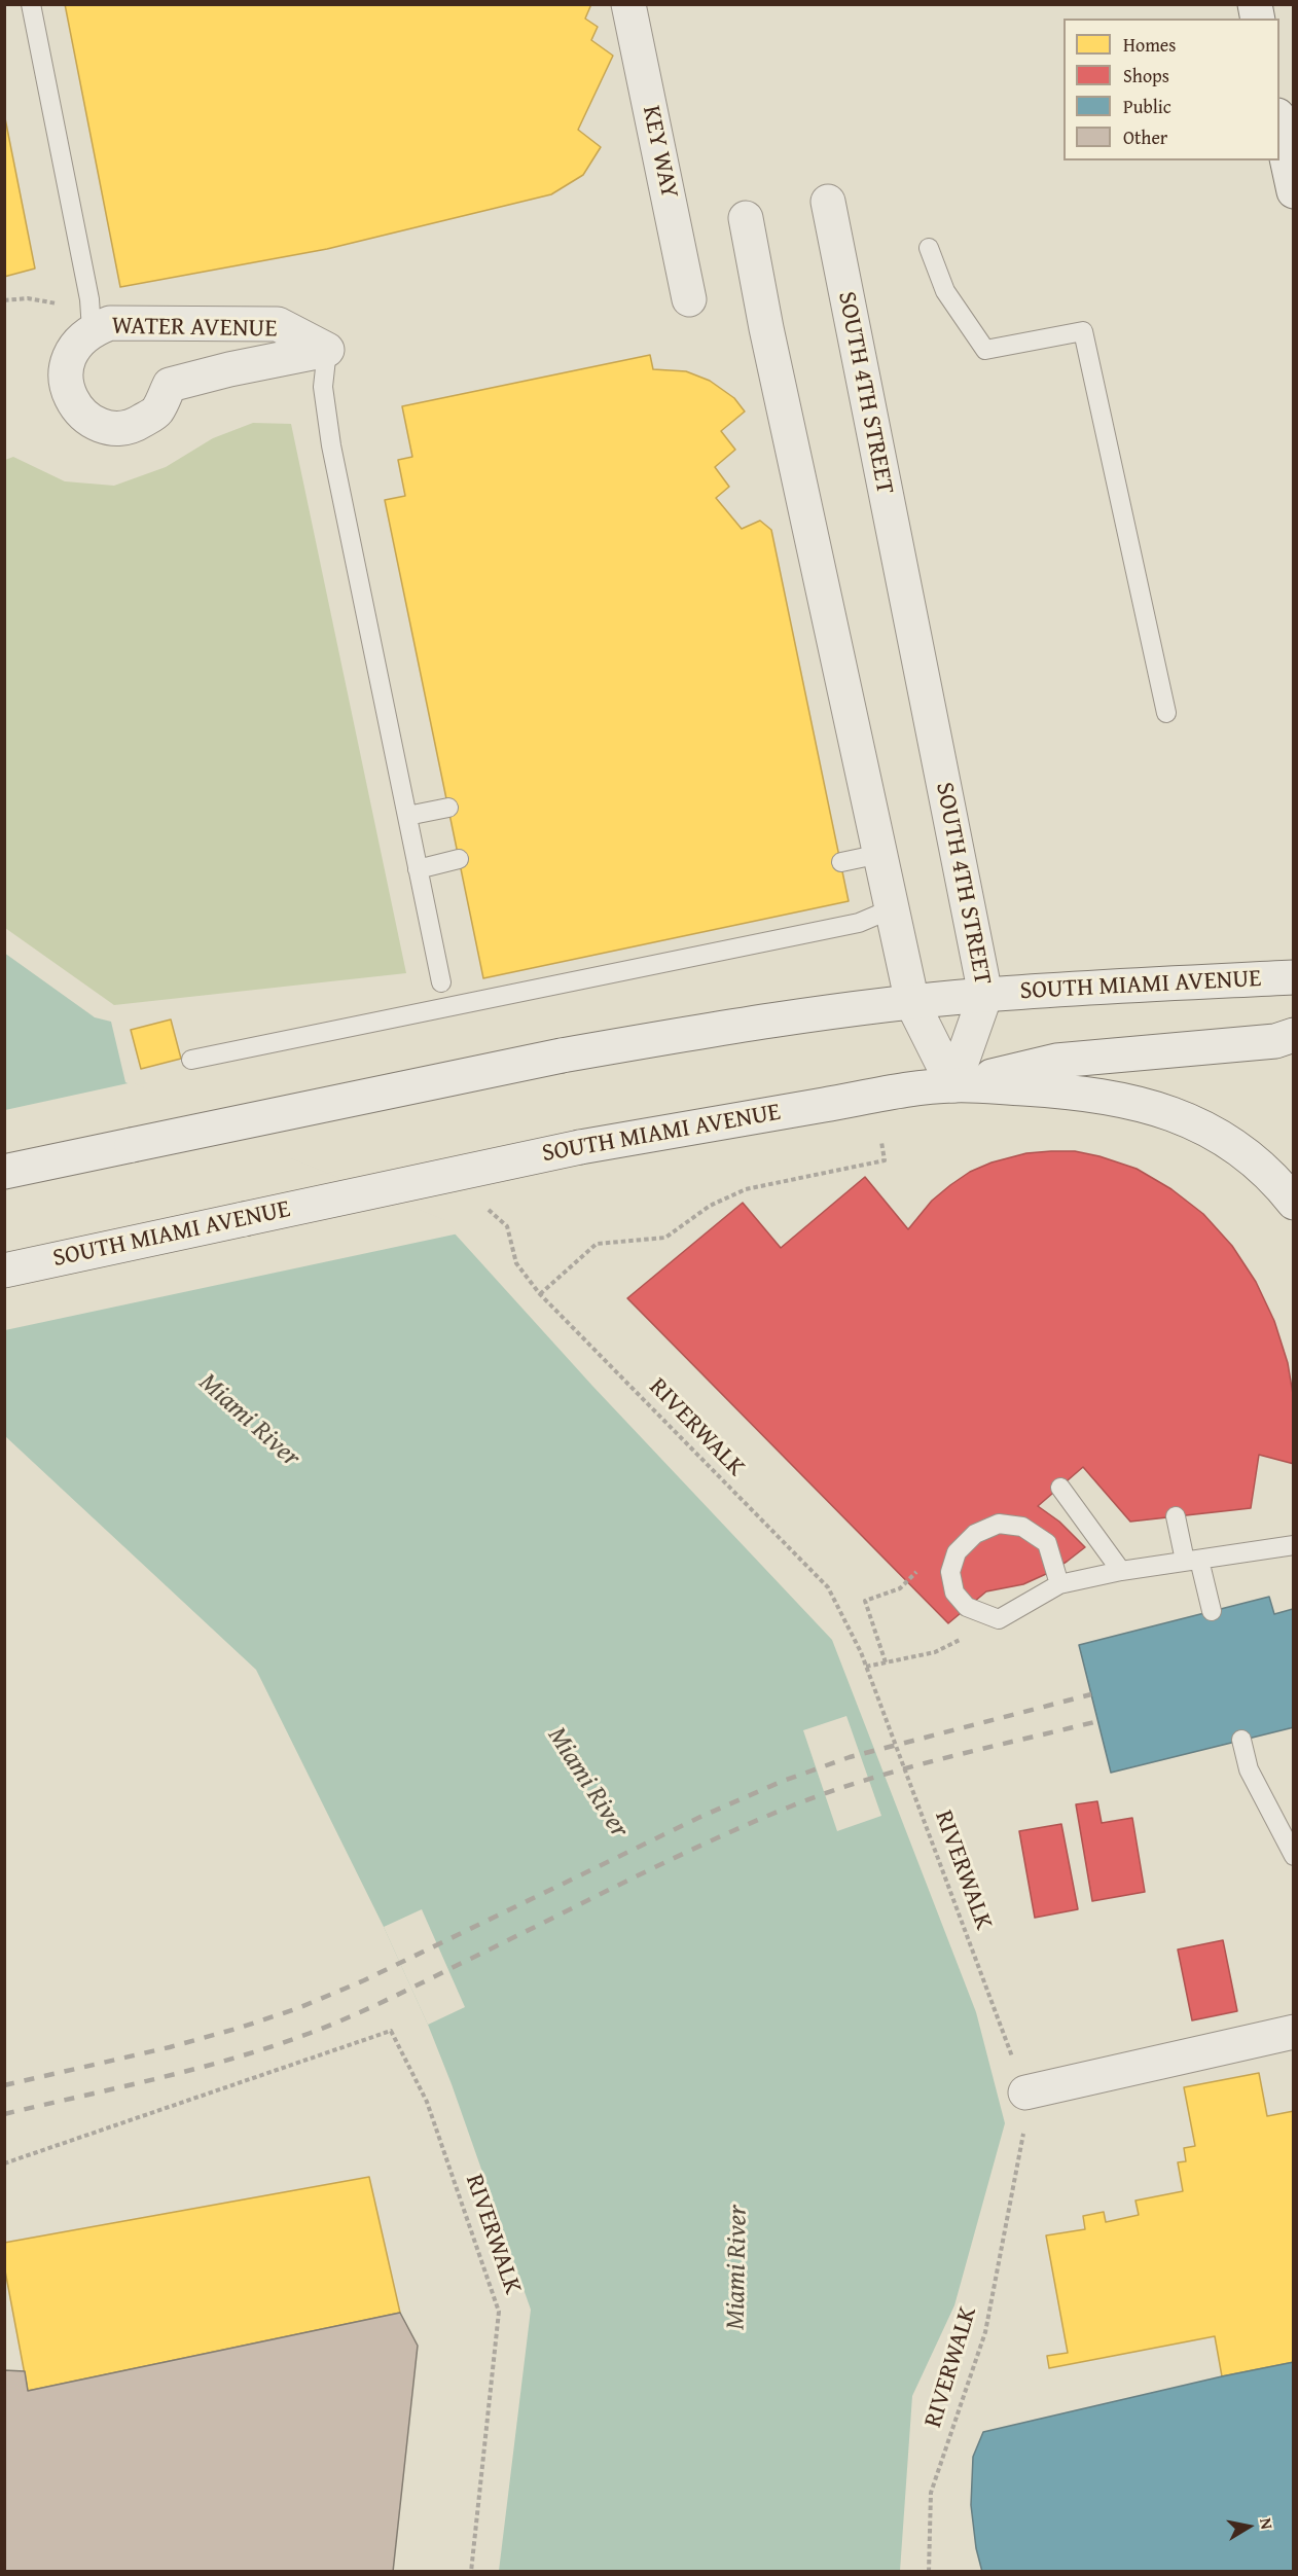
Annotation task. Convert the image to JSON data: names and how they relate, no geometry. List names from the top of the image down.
{
  "streets": {
    "street": [
      "KEY WAY",
      "WATER AVENUE",
      "SOUTH 4TH STREET",
      "SOUTH MIAMI AVENUE"
    ],
    "path": ["RIVERWALK"]
  },
  "crossings": [
    ["SOUTH 4TH STREET", "SOUTH MIAMI AVENUE"]
  ],
  "water": ["Miami River"],
  "legend": [
    "Homes",
    "Shops",
    "Public",
    "Other"
  ],
  "north": "right"
}
